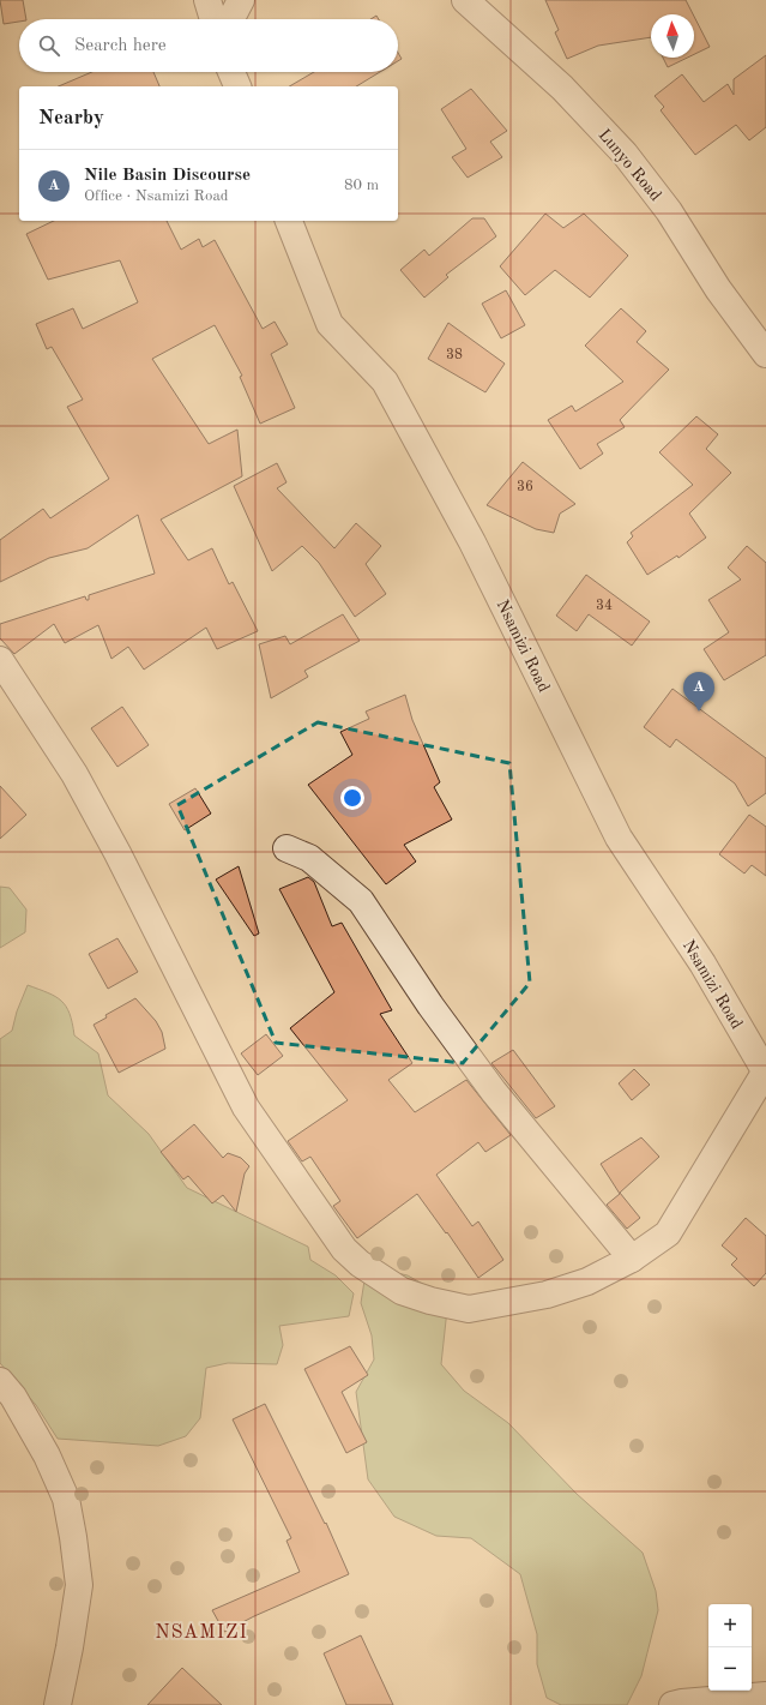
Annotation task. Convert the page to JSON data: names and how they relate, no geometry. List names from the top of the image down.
{
  "streets": {
    "street": ["Lunyo Road", "Nsamizi Road"]
  },
  "districts": ["NSAMIZI"],
  "house_numbers": ["38", "36", "34"],
  "north": "top",
  "page": {
    "search": "Search here",
    "heading": "Nearby",
    "list": [
      {
        "mark": "A",
        "name": "Nile Basin Discourse",
        "note": "Office · Nsamizi Road",
        "value": "80 m"
      }
    ],
    "pins": "A",
    "map_buttons": ["+", "−"]
  }
}
